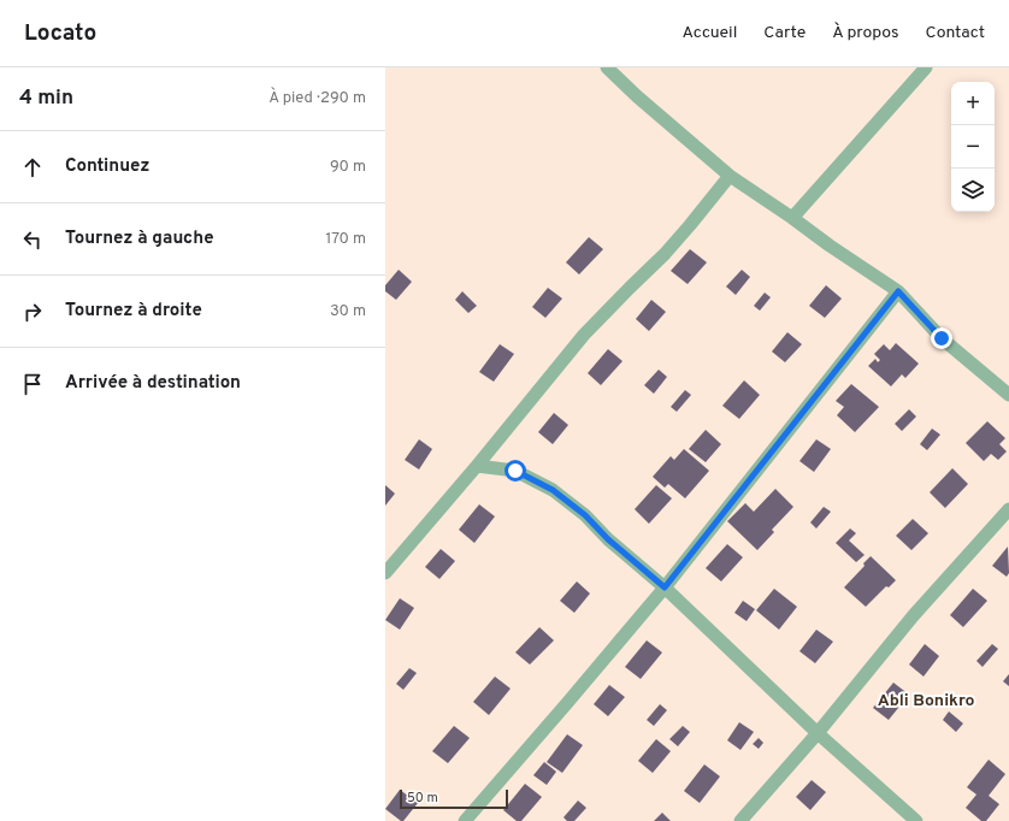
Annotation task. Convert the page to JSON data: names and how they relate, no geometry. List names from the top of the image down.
{
  "districts": ["Abli Bonikro"],
  "scale_bar": "50 m",
  "page": {
    "header": "Locato",
    "nav": [
      "Accueil",
      "Carte",
      "À propos",
      "Contact"
    ],
    "heading": ["4 min", "À pied · 290 m"],
    "map_buttons": ["+", "−"],
    "list": [
      ["Continuez", "90 m"],
      ["Tournez à gauche", "170 m"],
      ["Tournez à droite", "30 m"],
      "Arrivée à destination"
    ],
    "scale": "50 m"
  }
}
